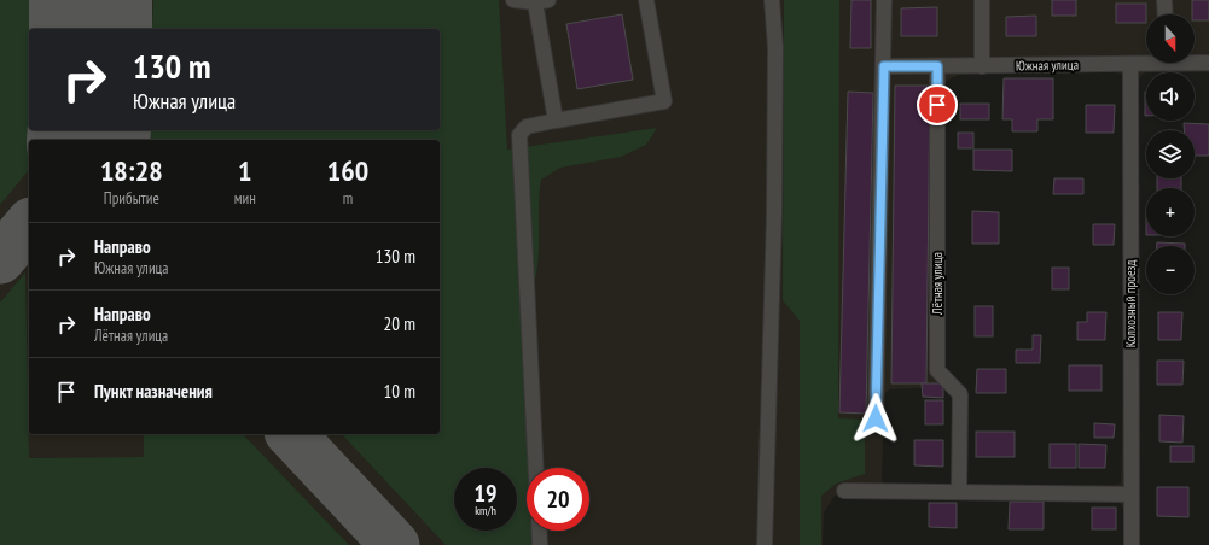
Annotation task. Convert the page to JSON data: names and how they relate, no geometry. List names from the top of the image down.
{
  "streets": {
    "street": ["Южная улица", "Лётная улица", "Колхозный проезд"]
  },
  "crossings": [
    ["Южная улица", "Лётная улица"],
    ["Южная улица", "Колхозный проезд"]
  ],
  "north": "bottom",
  "page": {
    "map_buttons": ["+", "−"],
    "turn": ["130 m", "Южная улица"],
    "eta": [
      "18:28",
      "Прибытие",
      "1",
      "мин",
      "160",
      "m"
    ],
    "list": [
      {
        "name": "Направо",
        "note": "Южная улица",
        "value": "130 m"
      },
      {
        "name": "Направо",
        "note": "Лётная улица",
        "value": "20 m"
      },
      {
        "name": "Пункт назначения",
        "value": "10 m"
      }
    ],
    "speed": "19 km/h",
    "limit": "20"
  }
}
